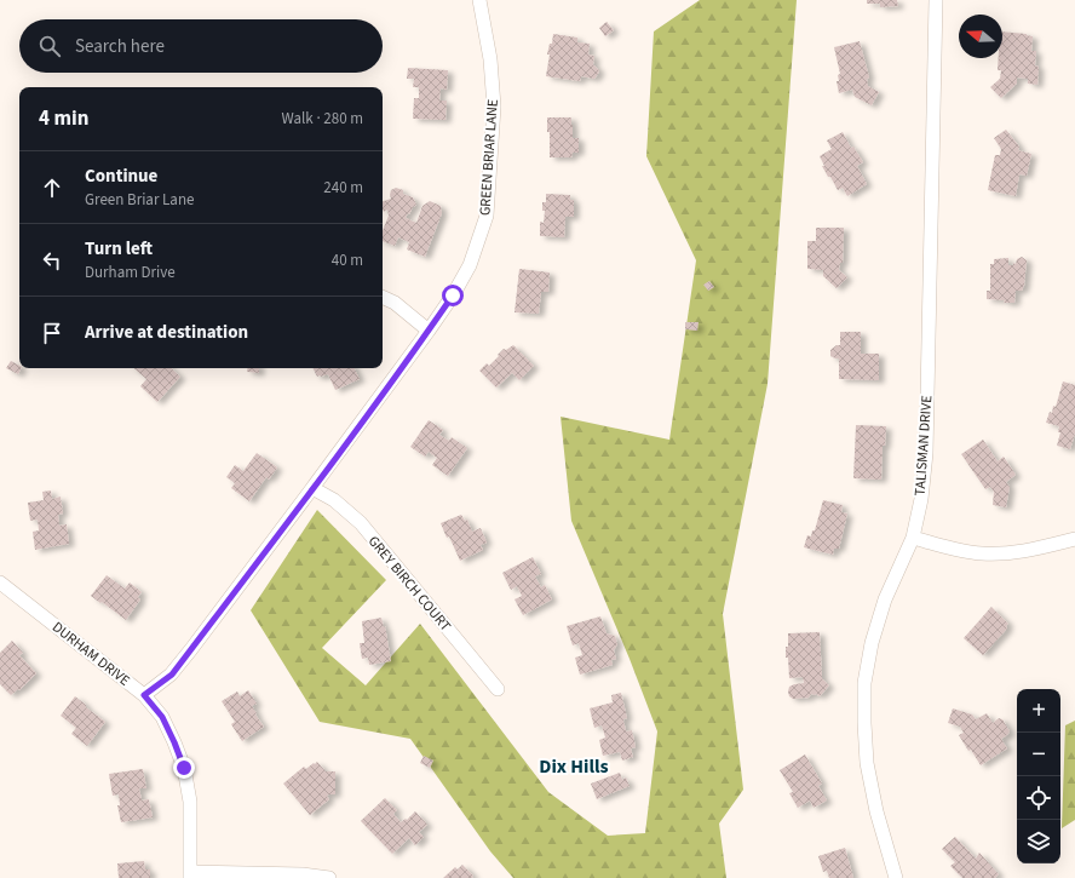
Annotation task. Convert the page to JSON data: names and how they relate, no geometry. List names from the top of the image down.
{
  "streets": {
    "street": [
      "GREEN BRIAR LANE",
      "TALISMAN DRIVE",
      "GREY BIRCH COURT",
      "DURHAM DRIVE"
    ]
  },
  "crossings": [
    ["GREEN BRIAR LANE", "GREY BIRCH COURT"],
    ["GREEN BRIAR LANE", "DURHAM DRIVE"]
  ],
  "districts": ["Dix Hills"],
  "north": "left",
  "page": {
    "search": "Search here",
    "heading": ["4 min", "Walk · 280 m"],
    "list": [
      ["Continue", "Green Briar Lane", "240 m"],
      ["Turn left", "Durham Drive", "40 m"],
      "Arrive at destination"
    ],
    "map_buttons": ["+", "−"]
  }
}
